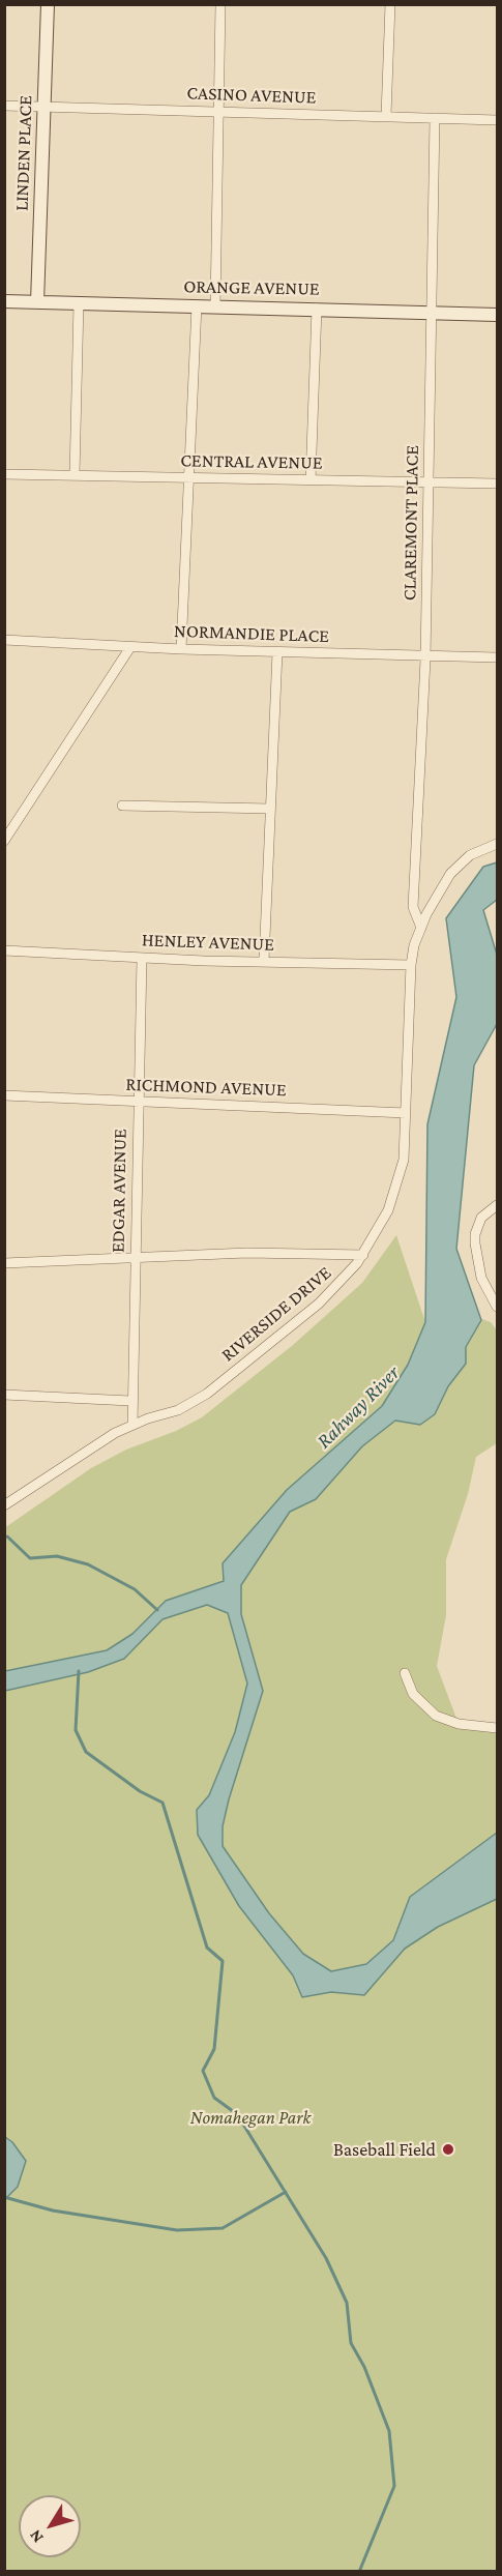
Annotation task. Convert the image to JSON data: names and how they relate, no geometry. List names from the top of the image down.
{
  "streets": {
    "street": [
      "CASINO AVENUE",
      "LINDEN PLACE",
      "ORANGE AVENUE",
      "CENTRAL AVENUE",
      "CLAREMONT PLACE",
      "NORMANDIE PLACE",
      "HENLEY AVENUE",
      "RICHMOND AVENUE",
      "EDGAR AVENUE",
      "RIVERSIDE DRIVE"
    ]
  },
  "crossings": [
    ["CASINO AVENUE", "LINDEN PLACE"],
    ["CASINO AVENUE", "CLAREMONT PLACE"],
    ["LINDEN PLACE", "ORANGE AVENUE"],
    ["ORANGE AVENUE", "CLAREMONT PLACE"],
    ["CENTRAL AVENUE", "CLAREMONT PLACE"],
    ["CLAREMONT PLACE", "NORMANDIE PLACE"],
    ["CLAREMONT PLACE", "RIVERSIDE DRIVE"],
    ["HENLEY AVENUE", "EDGAR AVENUE"],
    ["HENLEY AVENUE", "RIVERSIDE DRIVE"],
    ["RICHMOND AVENUE", "EDGAR AVENUE"],
    ["RICHMOND AVENUE", "RIVERSIDE DRIVE"],
    ["EDGAR AVENUE", "RIVERSIDE DRIVE"]
  ],
  "water": ["Rahway River"],
  "parks": ["Nomahegan Park"],
  "places": ["Baseball Field"],
  "north": "bottom left"
}
